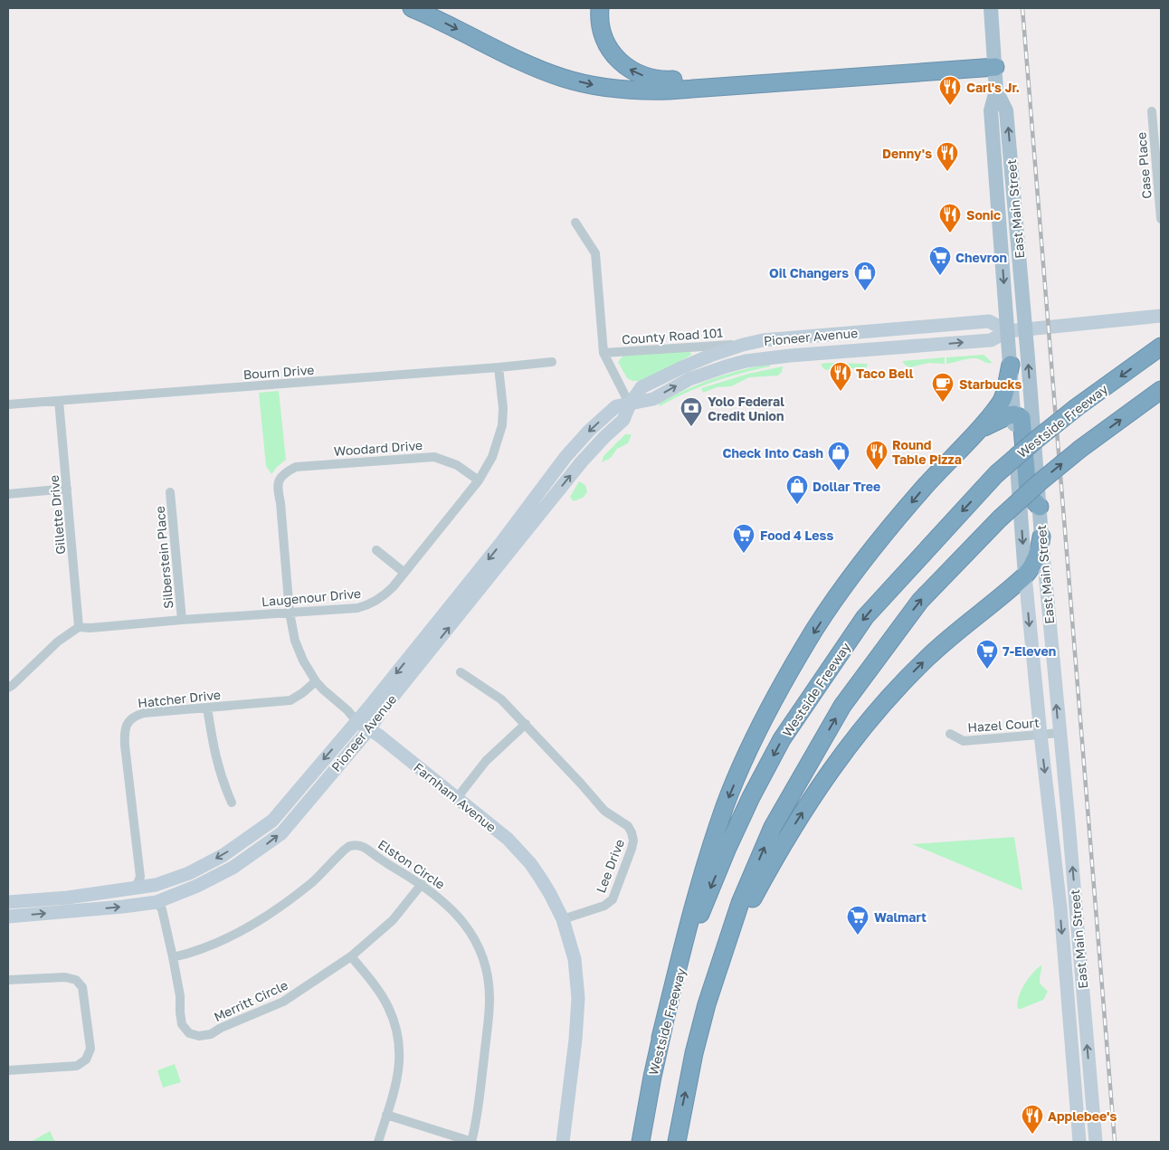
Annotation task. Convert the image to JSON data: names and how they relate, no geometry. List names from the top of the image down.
{
  "streets": {
    "highway": ["Westside Freeway"],
    "main road": ["East Main Street", "Pioneer Avenue", "Farnham Avenue"],
    "street": [
      "Case Place",
      "County Road 101",
      "Bourn Drive",
      "Woodard Drive",
      "Gillette Drive",
      "Silberstein Place",
      "Laugenour Drive",
      "Hatcher Drive",
      "Hazel Court",
      "Elston Circle",
      "Lee Drive",
      "Merritt Circle"
    ]
  },
  "crossings": [
    ["East Main Street", "Pioneer Avenue"],
    ["East Main Street", "Hazel Court"],
    ["County Road 101", "Pioneer Avenue"],
    ["Pioneer Avenue", "Hatcher Drive"],
    ["Pioneer Avenue", "Farnham Avenue"],
    ["Pioneer Avenue", "Merritt Circle"],
    ["Bourn Drive", "Gillette Drive"],
    ["Bourn Drive", "Laugenour Drive"],
    ["Woodard Drive", "Laugenour Drive"],
    ["Woodard Drive", "Farnham Avenue"],
    ["Gillette Drive", "Laugenour Drive"],
    ["Silberstein Place", "Laugenour Drive"],
    ["Laugenour Drive", "Farnham Avenue"],
    ["Hatcher Drive", "Farnham Avenue"],
    ["Farnham Avenue", "Lee Drive"],
    ["Elston Circle", "Merritt Circle"]
  ],
  "places": {
    "restaurant": [
      "Carl's Jr.",
      "Denny's",
      "Sonic",
      "Taco Bell",
      "Round Table Pizza",
      "Applebee's"
    ],
    "supermarket": [
      "Chevron",
      "Food 4 Less",
      "7-Eleven",
      "Walmart"
    ],
    "shop": ["Oil Changers", "Check Into Cash", "Dollar Tree"],
    "cafe": ["Starbucks"],
    "bank": ["Yolo Federal Credit Union"]
  }
}
